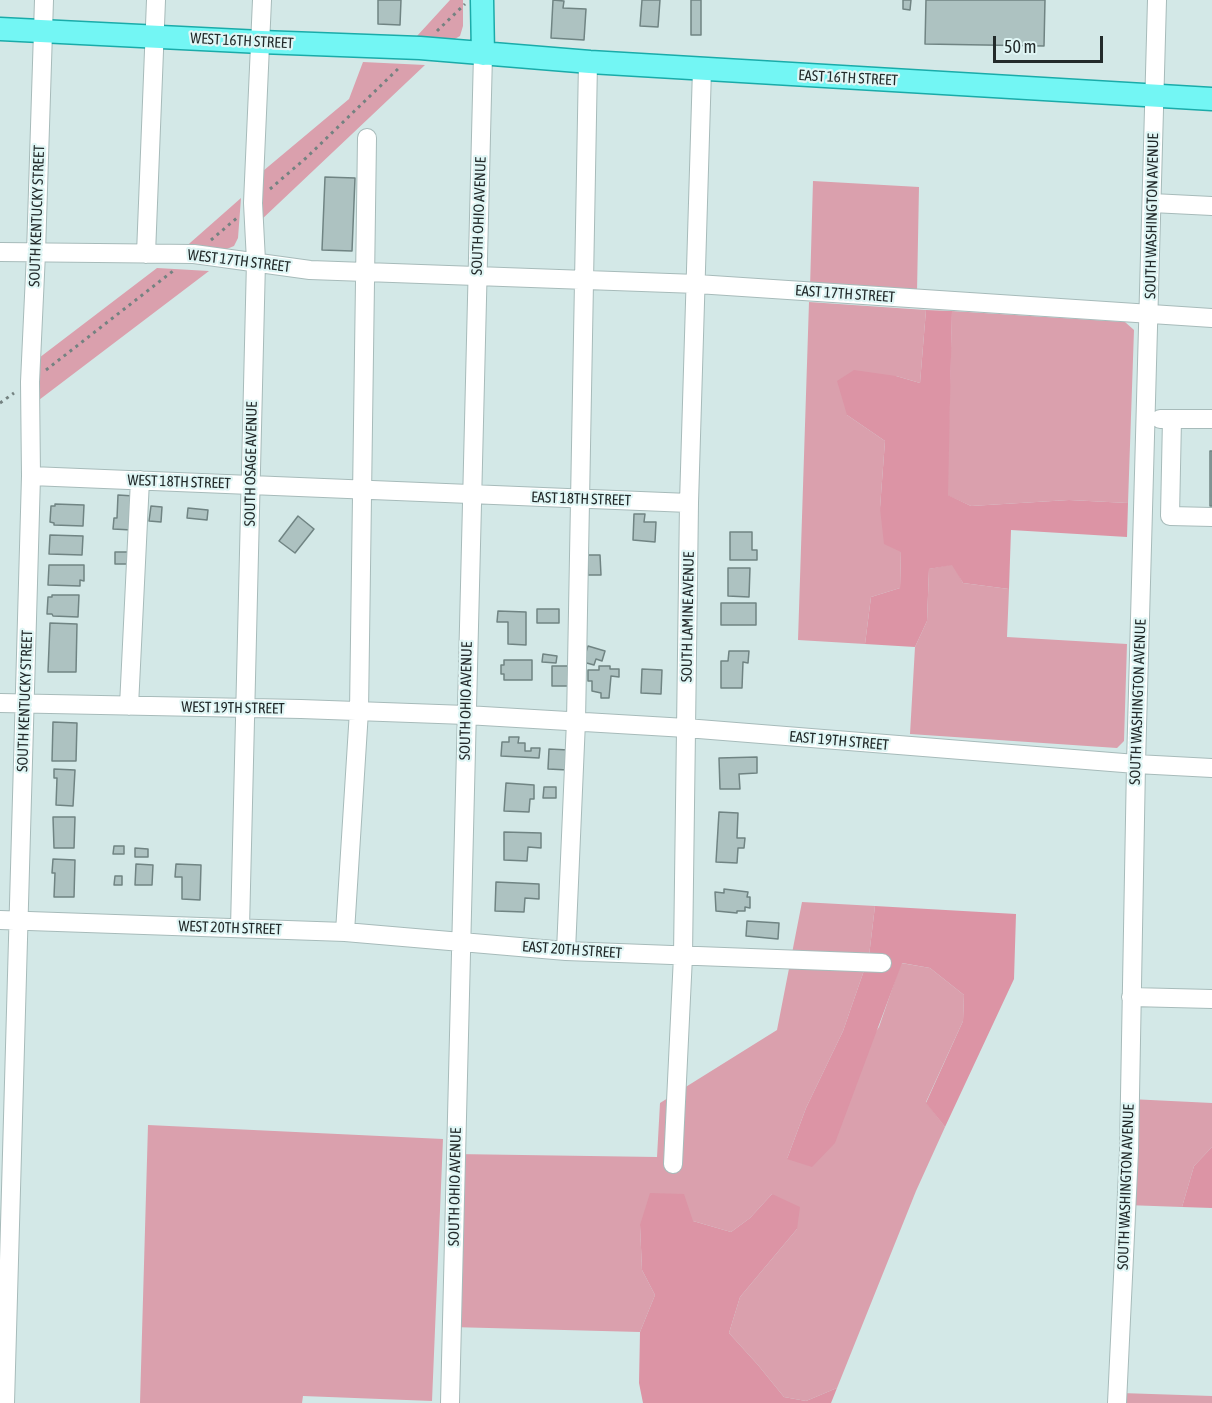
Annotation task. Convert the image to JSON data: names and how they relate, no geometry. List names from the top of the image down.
{
  "streets": {
    "main road": ["WEST 16TH STREET", "EAST 16TH STREET", "SOUTH OHIO AVENUE"],
    "street": [
      "SOUTH KENTUCKY STREET",
      "SOUTH WASHINGTON AVENUE",
      "WEST 17TH STREET",
      "EAST 17TH STREET",
      "SOUTH OSAGE AVENUE",
      "WEST 18TH STREET",
      "EAST 18TH STREET",
      "SOUTH LAMINE AVENUE",
      "WEST 19TH STREET",
      "EAST 19TH STREET",
      "WEST 20TH STREET",
      "EAST 20TH STREET"
    ]
  },
  "crossings": [
    ["WEST 16TH STREET", "EAST 16TH STREET"],
    ["WEST 16TH STREET", "SOUTH KENTUCKY STREET"],
    ["WEST 16TH STREET", "SOUTH OHIO AVENUE"],
    ["WEST 16TH STREET", "SOUTH OSAGE AVENUE"],
    ["EAST 16TH STREET", "SOUTH OHIO AVENUE"],
    ["EAST 16TH STREET", "SOUTH WASHINGTON AVENUE"],
    ["EAST 16TH STREET", "SOUTH LAMINE AVENUE"],
    ["SOUTH KENTUCKY STREET", "WEST 17TH STREET"],
    ["SOUTH KENTUCKY STREET", "WEST 18TH STREET"],
    ["SOUTH KENTUCKY STREET", "WEST 19TH STREET"],
    ["SOUTH KENTUCKY STREET", "WEST 20TH STREET"],
    ["SOUTH OHIO AVENUE", "WEST 17TH STREET"],
    ["SOUTH OHIO AVENUE", "EAST 17TH STREET"],
    ["SOUTH OHIO AVENUE", "WEST 18TH STREET"],
    ["SOUTH OHIO AVENUE", "EAST 18TH STREET"],
    ["SOUTH OHIO AVENUE", "WEST 19TH STREET"],
    ["SOUTH OHIO AVENUE", "EAST 19TH STREET"],
    ["SOUTH OHIO AVENUE", "WEST 20TH STREET"],
    ["SOUTH OHIO AVENUE", "EAST 20TH STREET"],
    ["SOUTH WASHINGTON AVENUE", "EAST 17TH STREET"],
    ["SOUTH WASHINGTON AVENUE", "EAST 19TH STREET"],
    ["WEST 17TH STREET", "EAST 17TH STREET"],
    ["WEST 17TH STREET", "SOUTH OSAGE AVENUE"],
    ["EAST 17TH STREET", "SOUTH LAMINE AVENUE"],
    ["SOUTH OSAGE AVENUE", "WEST 18TH STREET"],
    ["SOUTH OSAGE AVENUE", "WEST 19TH STREET"],
    ["SOUTH OSAGE AVENUE", "WEST 20TH STREET"],
    ["WEST 18TH STREET", "EAST 18TH STREET"],
    ["EAST 18TH STREET", "SOUTH LAMINE AVENUE"],
    ["SOUTH LAMINE AVENUE", "EAST 19TH STREET"],
    ["SOUTH LAMINE AVENUE", "EAST 20TH STREET"],
    ["WEST 19TH STREET", "EAST 19TH STREET"],
    ["WEST 20TH STREET", "EAST 20TH STREET"]
  ],
  "scale_bar": "50 m"
}
